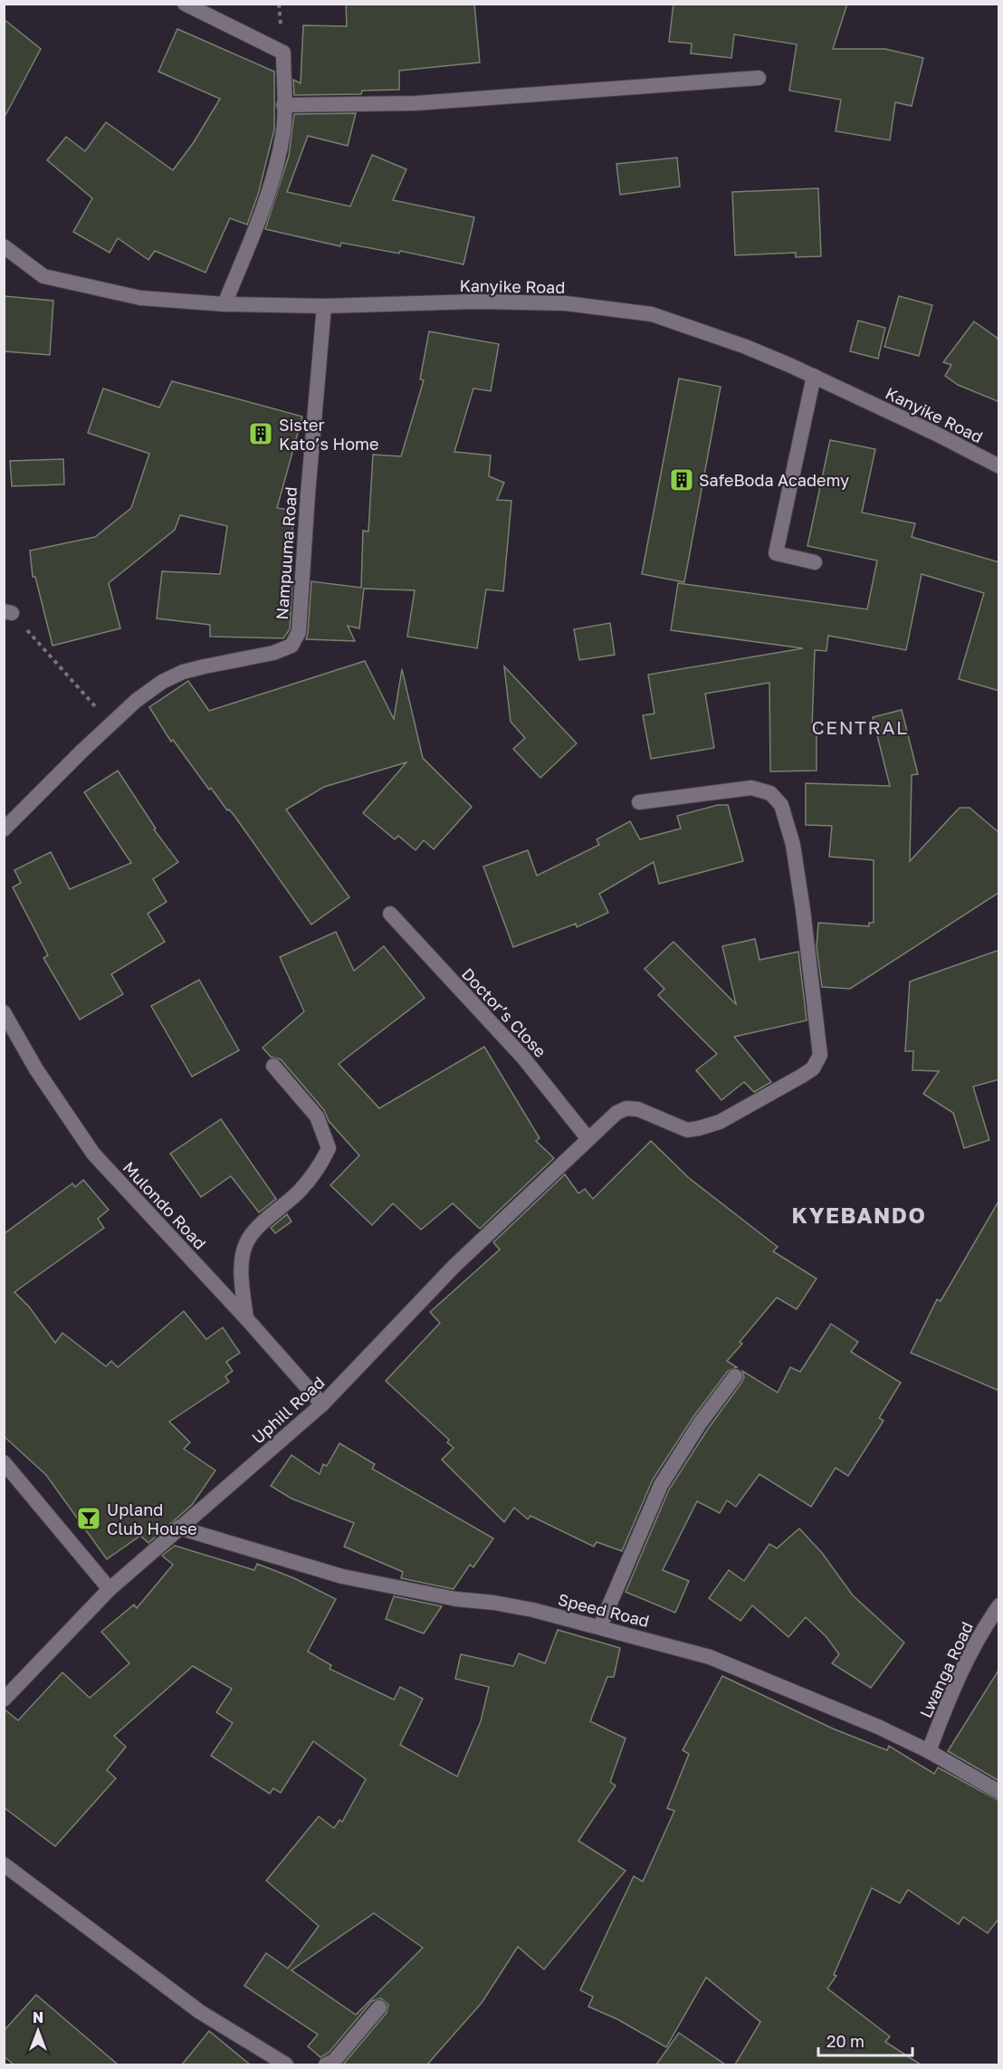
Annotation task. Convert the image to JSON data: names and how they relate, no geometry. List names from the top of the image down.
{
  "streets": {
    "street": [
      "Kanyike Road",
      "Nampuuma Road",
      "Doctor’s Close",
      "Mulondo Road",
      "Uphill Road",
      "Speed Road",
      "Lwanga Road"
    ]
  },
  "crossings": [
    ["Kanyike Road", "Nampuuma Road"],
    ["Doctor’s Close", "Uphill Road"],
    ["Mulondo Road", "Uphill Road"],
    ["Uphill Road", "Speed Road"],
    ["Speed Road", "Lwanga Road"]
  ],
  "districts": ["CENTRAL", "KYEBANDO"],
  "places": {
    "building": ["Sister Kato’s Home", "SafeBoda Academy"],
    "bar": ["Upland Club House"]
  },
  "scale_bar": "20 m",
  "north": "top"
}
